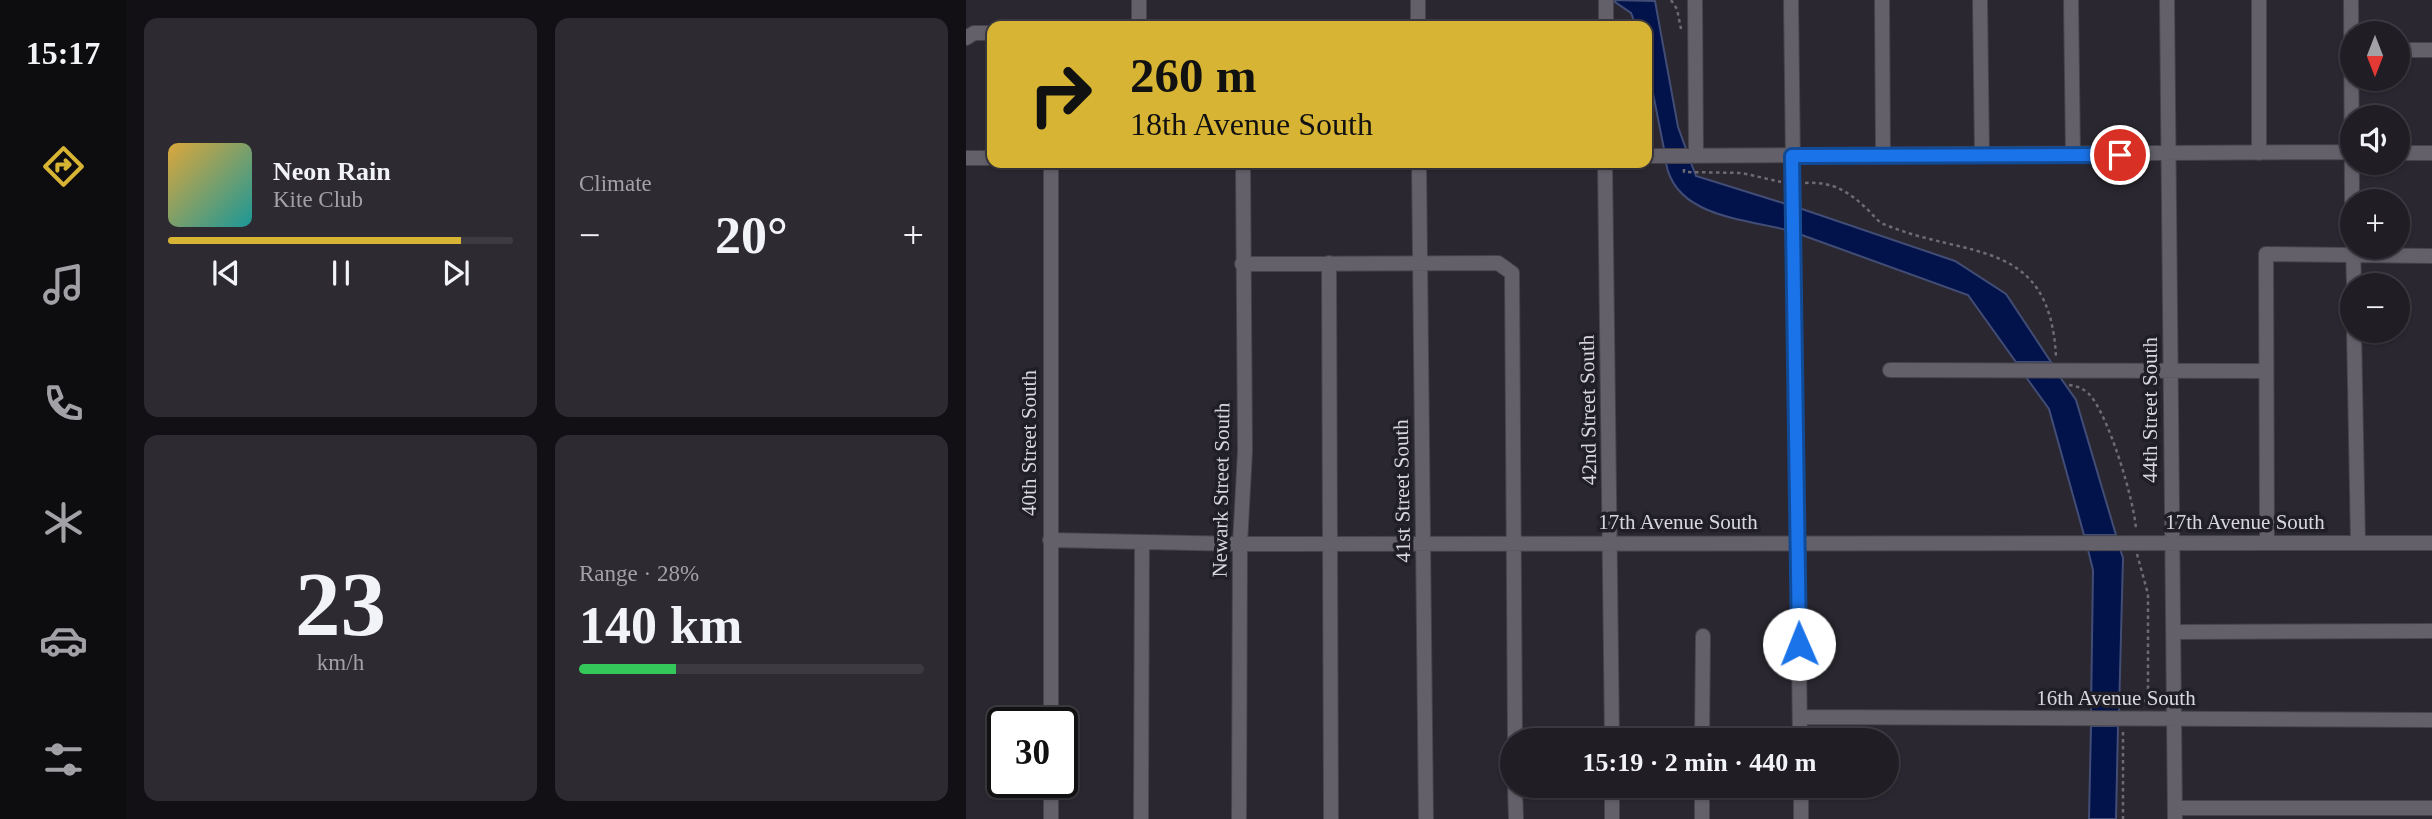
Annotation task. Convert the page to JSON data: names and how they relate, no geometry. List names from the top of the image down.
{
  "streets": {
    "street": [
      "42nd Street South",
      "44th Street South",
      "40th Street South",
      "Newark Street South",
      "41st Street South",
      "17th Avenue South",
      "16th Avenue South"
    ]
  },
  "crossings": [
    ["42nd Street South", "17th Avenue South"],
    ["44th Street South", "17th Avenue South"],
    ["44th Street South", "16th Avenue South"],
    ["40th Street South", "17th Avenue South"],
    ["Newark Street South", "17th Avenue South"],
    ["41st Street South", "17th Avenue South"]
  ],
  "north": "bottom",
  "page": {
    "tabs": "15:17",
    "tile": [
      "Climate",
      ["23", "km/h"],
      ["Range · 28%", "140 km"]
    ],
    "map_buttons": ["+", "−"],
    "turn": ["260 m", "18th Avenue South"],
    "song": ["Neon Rain", "Kite Club"],
    "heat": ["−", "20°", "+"],
    "limit": "30",
    "trip": "15:19 · 2 min · 440 m"
  }
}
